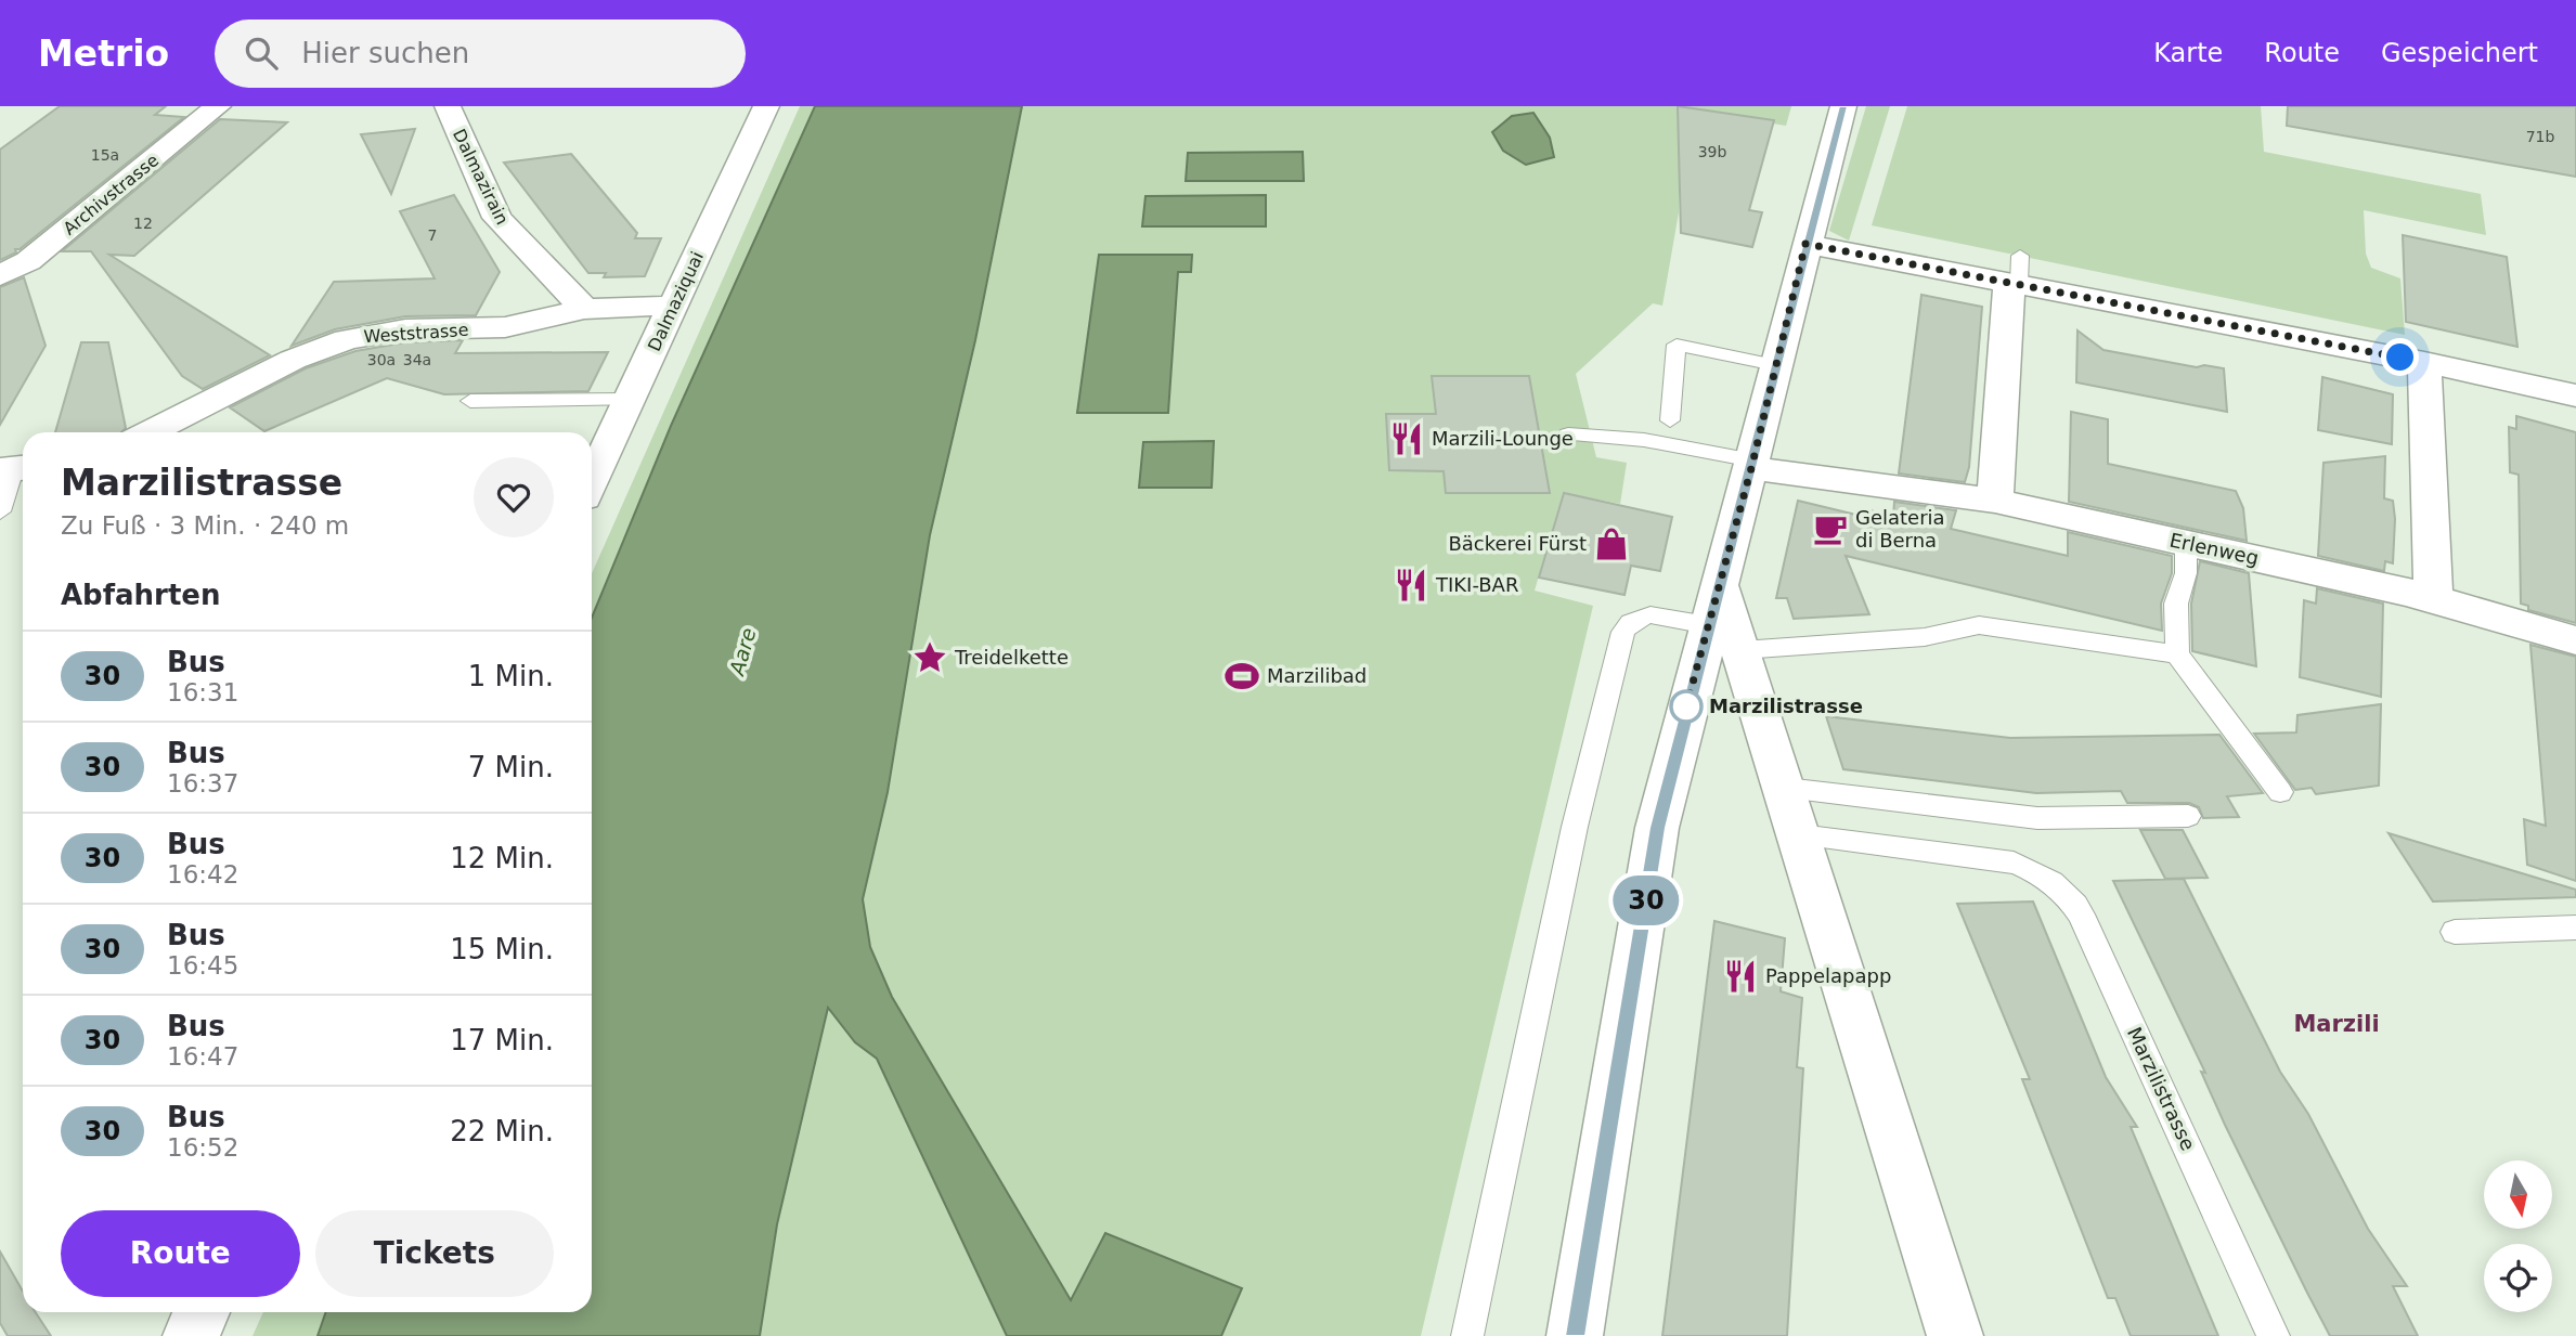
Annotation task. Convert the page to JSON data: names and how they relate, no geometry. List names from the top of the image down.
{
  "streets": {
    "street": [
      "Dalmazirain",
      "Archivstrasse",
      "Dalmaziquai",
      "Weststrasse",
      "Erlenweg"
    ],
    "lane": ["Marzilistrasse"]
  },
  "crossings": [
    ["Dalmazirain", "Weststrasse"],
    ["Dalmaziquai", "Weststrasse"]
  ],
  "districts": ["Marzili"],
  "water": ["Aare"],
  "places": {
    "restaurant": ["Marzili-Lounge", "TIKI-BAR", "Pappelapapp"],
    "cafe": ["Gelateria di Berna"],
    "shop": ["Bäckerei Fürst"],
    "place": ["Treidelkette"],
    "sports": ["Marzilibad"],
    "other": ["Marzilistrasse"]
  },
  "lines": ["bus line 30"],
  "house_numbers": [
    "71b",
    "39b",
    "15a",
    "12",
    "7",
    "30a",
    "34a"
  ],
  "north": "bottom",
  "page": {
    "header": "Metrio",
    "search": "Hier suchen",
    "nav": ["Karte", "Route", "Gespeichert"],
    "on_map": "30",
    "heading": [
      ["Marzilistrasse", "Zu Fuß · 3 Min. · 240 m"],
      "Abfahrten"
    ],
    "list": [
      {
        "mark": "30",
        "name": "Bus",
        "note": "16:31",
        "value": "1 Min."
      },
      {
        "mark": "30",
        "name": "Bus",
        "note": "16:37",
        "value": "7 Min."
      },
      {
        "mark": "30",
        "name": "Bus",
        "note": "16:42",
        "value": "12 Min."
      },
      {
        "mark": "30",
        "name": "Bus",
        "note": "16:45",
        "value": "15 Min."
      },
      {
        "mark": "30",
        "name": "Bus",
        "note": "16:47",
        "value": "17 Min."
      },
      {
        "mark": "30",
        "name": "Bus",
        "note": "16:52",
        "value": "22 Min."
      }
    ],
    "buttons": ["Route", "Tickets"]
  }
}
